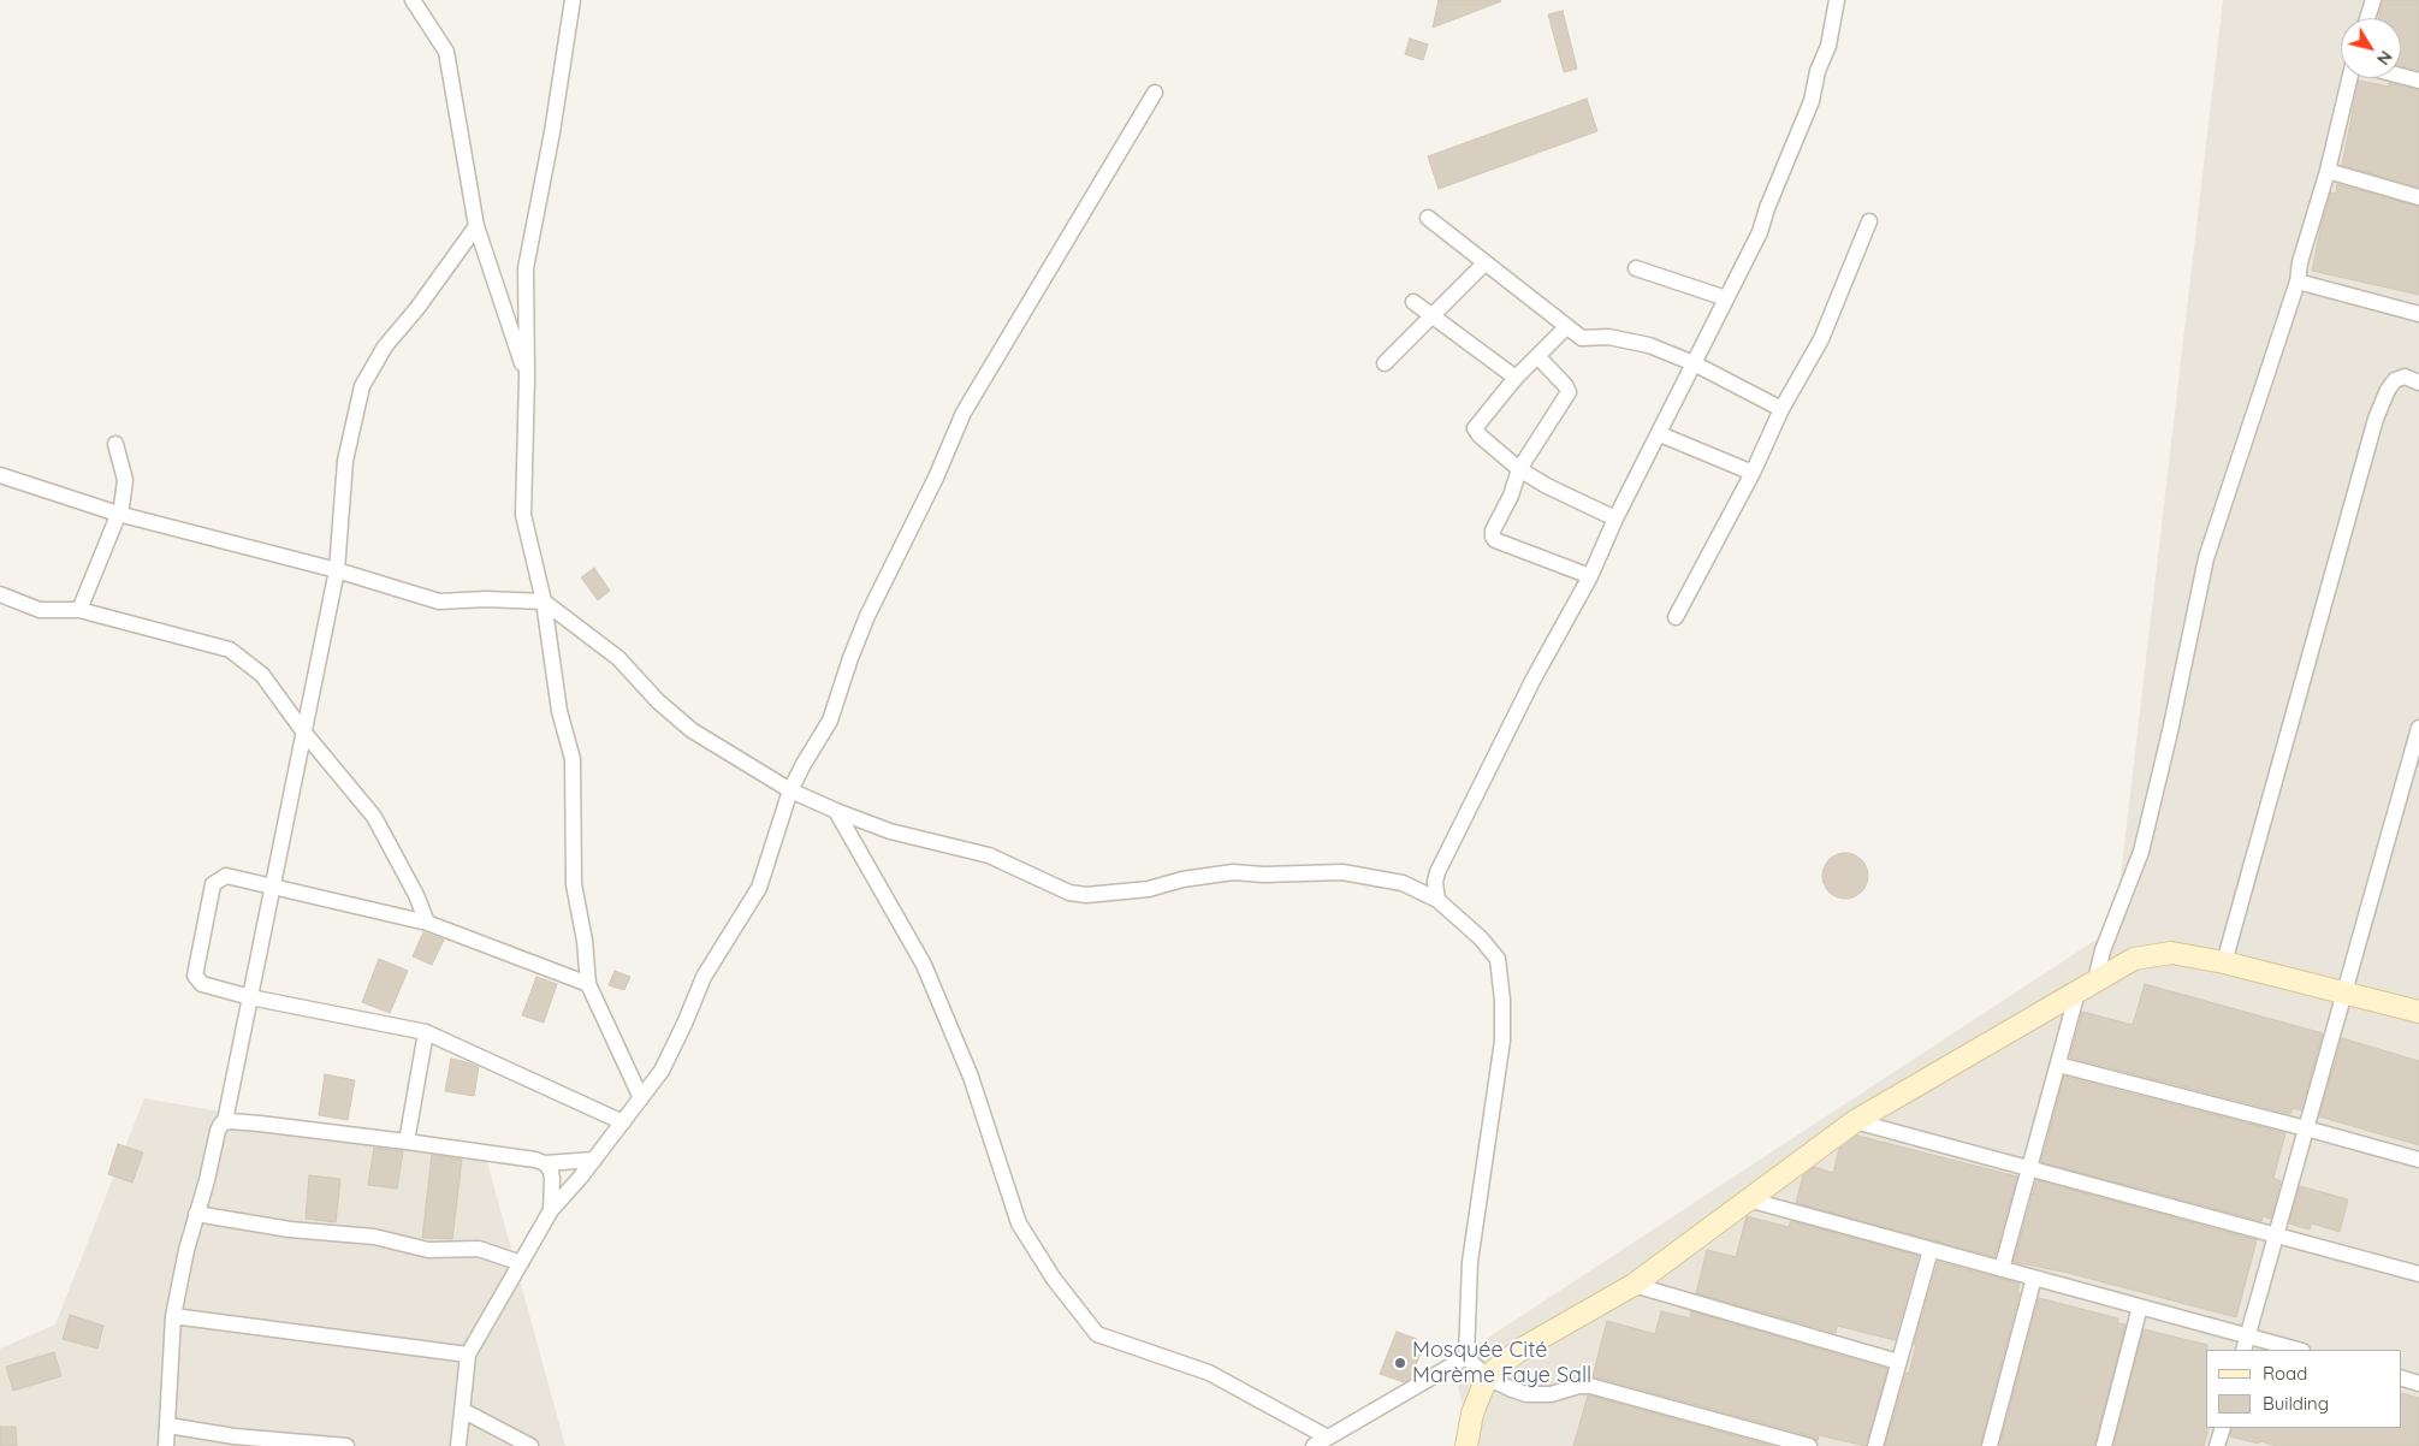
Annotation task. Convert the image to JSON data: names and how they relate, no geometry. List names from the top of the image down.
{
  "places": ["Mosquée Cité Marème Faye Sall"],
  "legend": ["Road", "Building"],
  "north": "bottom right"
}
